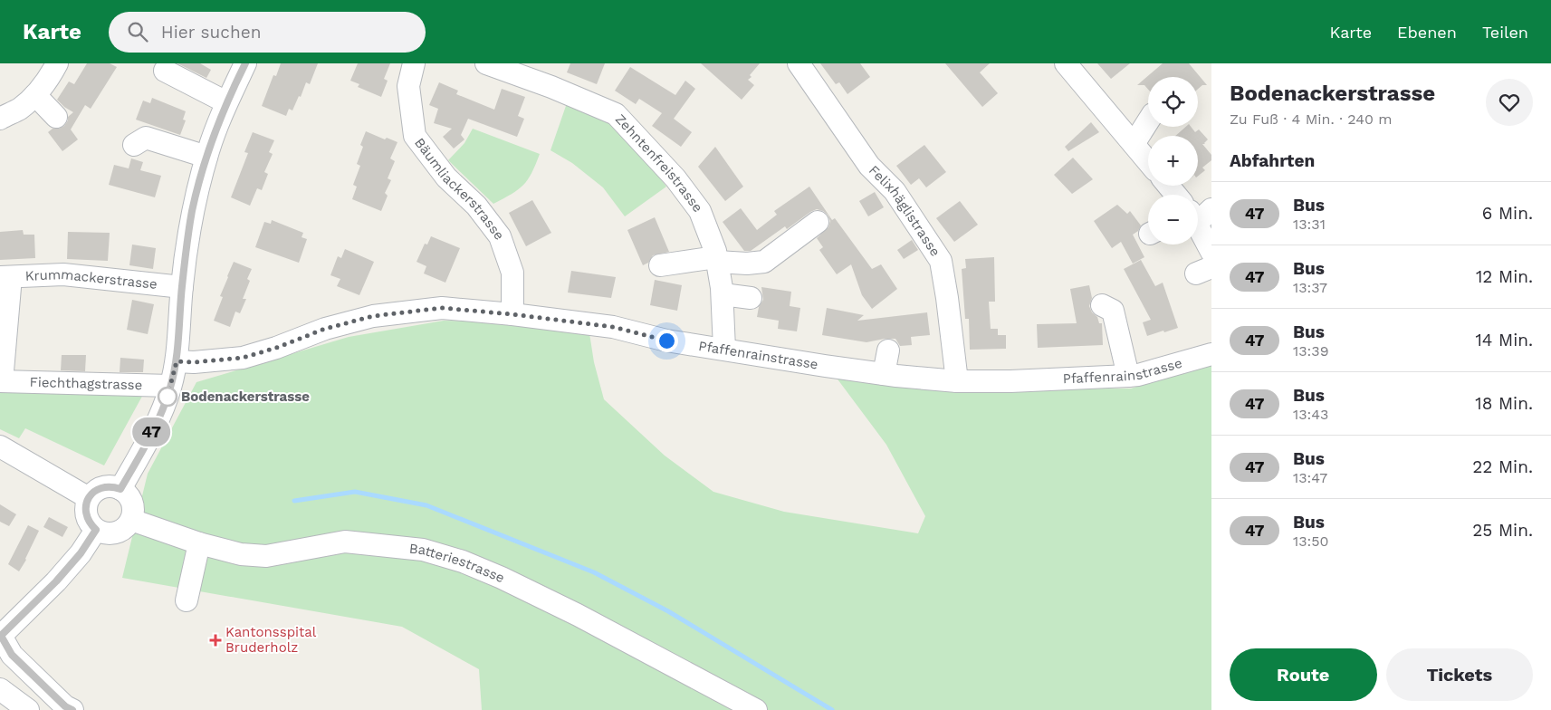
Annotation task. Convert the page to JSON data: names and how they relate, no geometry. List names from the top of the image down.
{
  "streets": {
    "street": [
      "Zehntenfreistrasse",
      "Bäumliackerstrasse",
      "Felixhäglistrasse",
      "Krummackerstrasse",
      "Pfaffenrainstrasse",
      "Fiechthagstrasse",
      "Batteriestrasse"
    ]
  },
  "crossings": [
    ["Zehntenfreistrasse", "Pfaffenrainstrasse"],
    ["Bäumliackerstrasse", "Pfaffenrainstrasse"],
    ["Felixhäglistrasse", "Pfaffenrainstrasse"],
    ["Krummackerstrasse", "Fiechthagstrasse"]
  ],
  "places": {
    "other": ["Bodenackerstrasse"],
    "health": ["Kantonsspital Bruderholz"]
  },
  "lines": ["bus line 47"],
  "page": {
    "header": "Karte",
    "search": "Hier suchen",
    "nav": ["Karte", "Ebenen", "Teilen"],
    "on_map": "47",
    "heading": [
      ["Bodenackerstrasse", "Zu Fuß · 4 Min. · 240 m"],
      "Abfahrten"
    ],
    "map_buttons": ["+", "−"],
    "list": [
      {
        "mark": "47",
        "name": "Bus",
        "note": "13:31",
        "value": "6 Min."
      },
      {
        "mark": "47",
        "name": "Bus",
        "note": "13:37",
        "value": "12 Min."
      },
      {
        "mark": "47",
        "name": "Bus",
        "note": "13:39",
        "value": "14 Min."
      },
      {
        "mark": "47",
        "name": "Bus",
        "note": "13:43",
        "value": "18 Min."
      },
      {
        "mark": "47",
        "name": "Bus",
        "note": "13:47",
        "value": "22 Min."
      },
      {
        "mark": "47",
        "name": "Bus",
        "note": "13:50",
        "value": "25 Min."
      }
    ],
    "buttons": ["Route", "Tickets"]
  }
}
